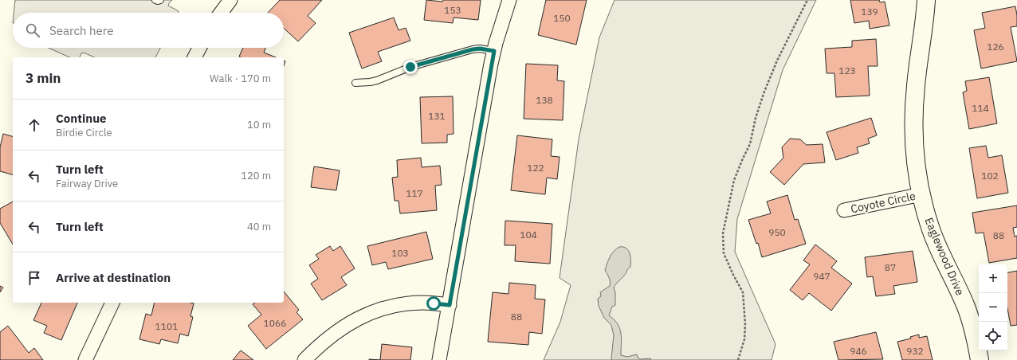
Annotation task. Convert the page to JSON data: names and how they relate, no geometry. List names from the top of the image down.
{
  "streets": {
    "main road": ["Eaglewood Drive"],
    "street": ["Coyote Circle"]
  },
  "crossings": [
    ["Coyote Circle", "Eaglewood Drive"]
  ],
  "house_numbers": [
    "153",
    "139",
    "150",
    "126",
    "123",
    "138",
    "114",
    "131",
    "122",
    "102",
    "117",
    "950",
    "104",
    "88",
    "103",
    "87",
    "947",
    "88",
    "1066",
    "1101",
    "946",
    "932"
  ],
  "page": {
    "search": "Search here",
    "heading": ["3 min", "Walk · 170 m"],
    "list": [
      ["Continue", "Birdie Circle", "10 m"],
      ["Turn left", "Fairway Drive", "120 m"],
      ["Turn left", "40 m"],
      "Arrive at destination"
    ],
    "map_buttons": ["+", "−"]
  }
}
